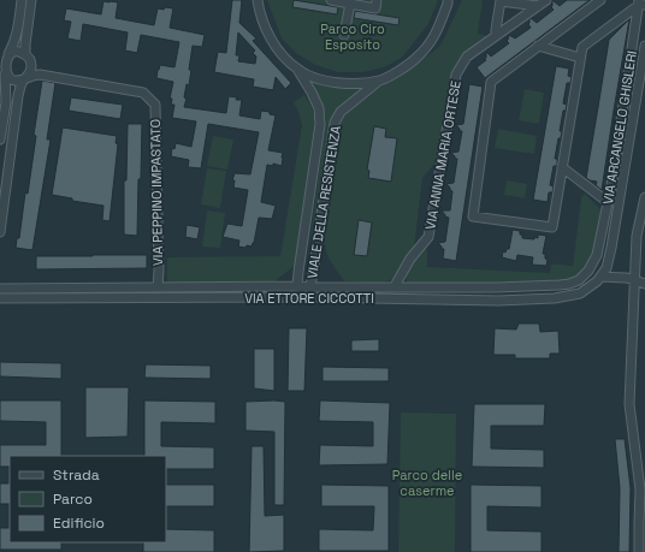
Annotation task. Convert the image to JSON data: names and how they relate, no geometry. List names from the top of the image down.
{
  "streets": {
    "street": [
      "VIA ARCANGELO GHISLERI",
      "VIA ANNA MARIA ORTESE",
      "VIA PEPPINO IMPASTATO",
      "VIALE DELLA RESISTENZA",
      "VIA ETTORE CICCOTTI"
    ]
  },
  "crossings": [
    ["VIA ARCANGELO GHISLERI", "VIA ETTORE CICCOTTI"],
    ["VIA ANNA MARIA ORTESE", "VIA ETTORE CICCOTTI"],
    ["VIA PEPPINO IMPASTATO", "VIA ETTORE CICCOTTI"],
    ["VIALE DELLA RESISTENZA", "VIA ETTORE CICCOTTI"]
  ],
  "parks": ["Parco Ciro Esposito", "Parco delle caserme"],
  "legend": ["Strada", "Parco", "Edificio"]
}
